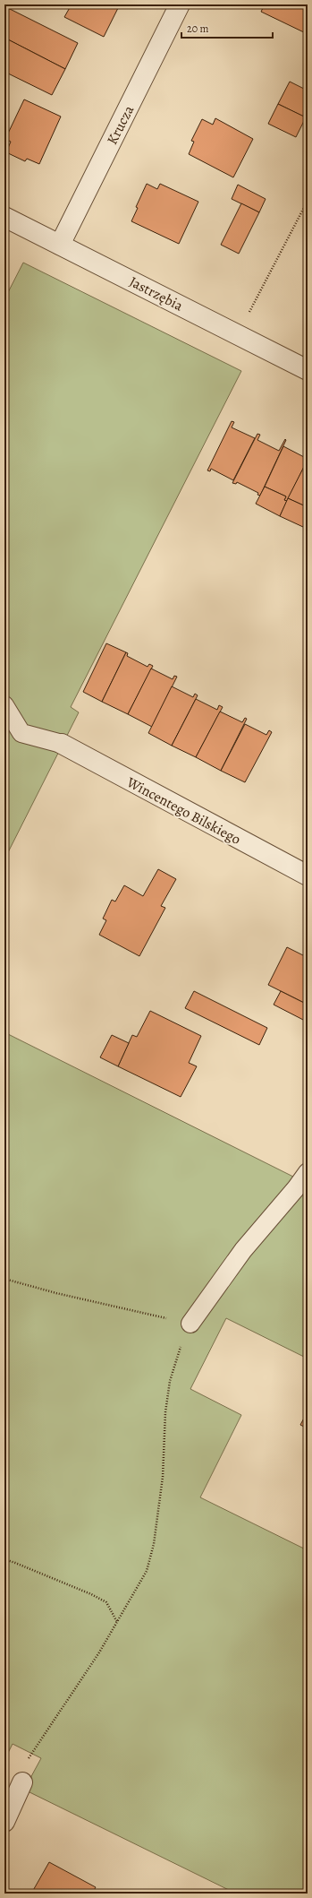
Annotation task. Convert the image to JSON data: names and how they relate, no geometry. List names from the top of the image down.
{
  "streets": {
    "street": ["Krucza", "Jastrzębia", "Wincentego Bilskiego"]
  },
  "crossings": [
    ["Krucza", "Jastrzębia"]
  ],
  "scale_bar": "20 m"
}
